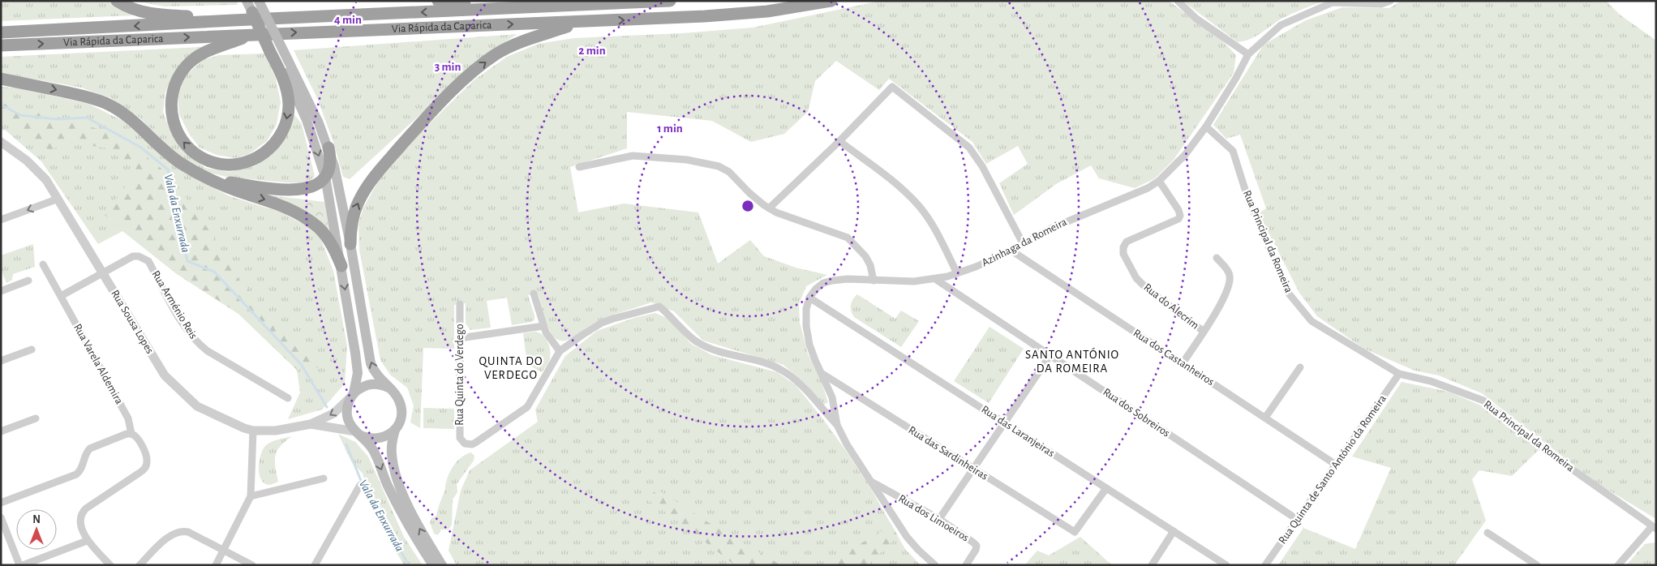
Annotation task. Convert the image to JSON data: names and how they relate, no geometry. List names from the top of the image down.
{
  "streets": {
    "highway": ["Via Rápida da Caparica"],
    "street": [
      "Rua Principal da Romeira",
      "Azinhaga da Romeira",
      "Rua Arménio Reis",
      "Rua do Alecrim",
      "Rua Sousa Lopes",
      "Rua dos Castanheiros",
      "Rua Varela Aldemira",
      "Rua Quinta do Verdego",
      "Rua dos Sobreiros",
      "Rua das Laranjeiras",
      "Rua das Sardinheiras",
      "Rua Quinta de Santo António da Romeira",
      "Rua dos Limoeiros"
    ]
  },
  "crossings": [
    ["Rua Principal da Romeira", "Azinhaga da Romeira"],
    ["Rua Principal da Romeira", "Rua Quinta de Santo António da Romeira"],
    ["Azinhaga da Romeira", "Rua do Alecrim"],
    ["Azinhaga da Romeira", "Rua dos Castanheiros"],
    ["Azinhaga da Romeira", "Rua dos Sobreiros"],
    ["Azinhaga da Romeira", "Rua das Laranjeiras"],
    ["Rua Arménio Reis", "Rua Sousa Lopes"],
    ["Rua dos Castanheiros", "Rua Quinta de Santo António da Romeira"],
    ["Rua dos Sobreiros", "Rua Quinta de Santo António da Romeira"],
    ["Rua das Laranjeiras", "Rua das Sardinheiras"]
  ],
  "districts": ["SANTO ANTÓNIO DA ROMEIRA", "QUINTA DO VERDEGO"],
  "water": ["Vala da Enxurrada"],
  "north": "top",
  "rings": [
    "4 min",
    "2 min",
    "3 min",
    "1 min"
  ]
}
